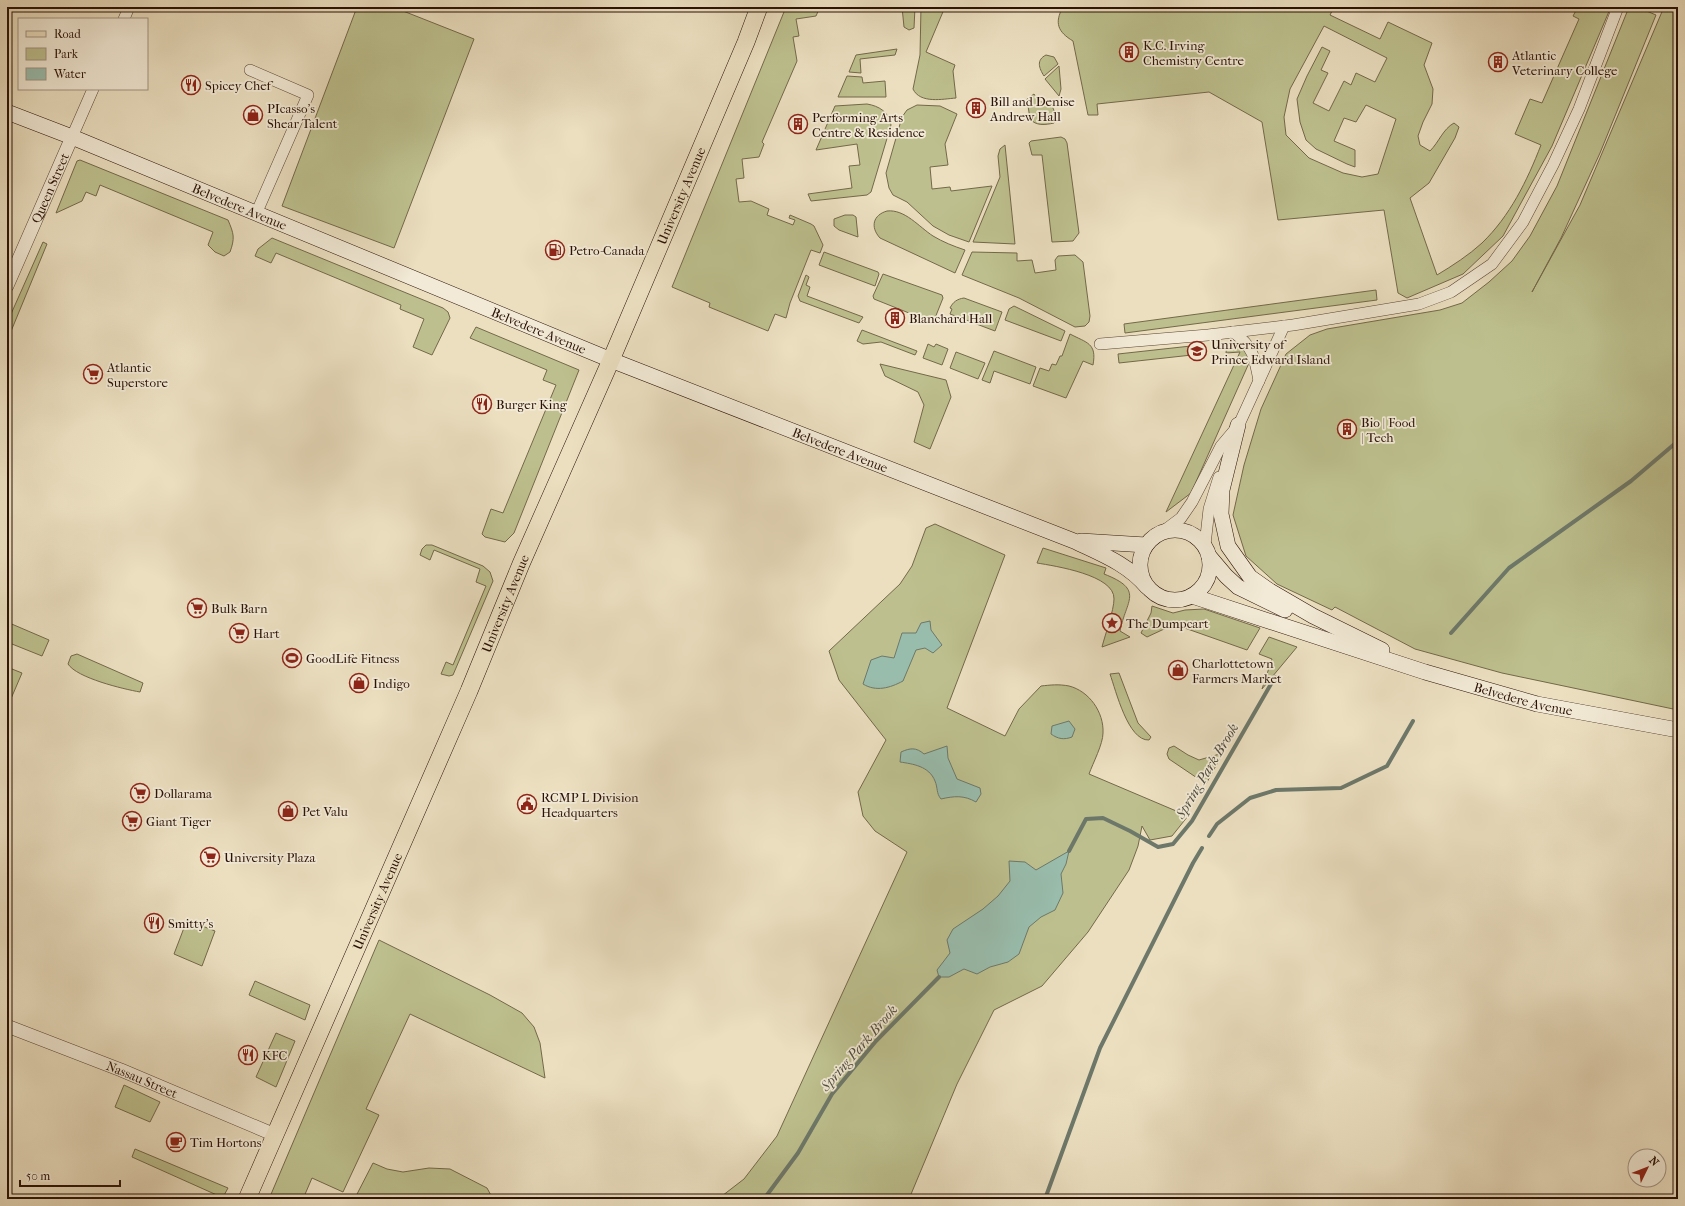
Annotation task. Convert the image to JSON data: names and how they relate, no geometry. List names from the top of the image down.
{
  "streets": {
    "main road": ["University Avenue", "Belvedere Avenue"],
    "street": ["Queen Street", "Nassau Street"]
  },
  "crossings": [
    ["Queen Street", "Belvedere Avenue"],
    ["University Avenue", "Belvedere Avenue"],
    ["University Avenue", "Nassau Street"]
  ],
  "water": ["Spring Park Brook"],
  "places": {
    "building": [
      "K.C. Irving Chemistry Centre",
      "Atlantic Veterinary College",
      "Bill and Denise Andrew Hall",
      "Performing Arts Centre & Residence",
      "Blanchard Hall",
      "Bio | Food | Tech"
    ],
    "restaurant": [
      "Spicey Chef",
      "Burger King",
      "Smitty's",
      "KFC"
    ],
    "shop": [
      "PIcasso's Shear Talent",
      "Charlottetown Farmers Market",
      "Indigo",
      "Pet Valu"
    ],
    "fuel station": ["Petro-Canada"],
    "school or university": ["University of Prince Edward Island"],
    "supermarket": [
      "Atlantic Superstore",
      "Bulk Barn",
      "Hart",
      "Dollarama",
      "Giant Tiger",
      "University Plaza"
    ],
    "place": ["The Dumpcart"],
    "sports": ["GoodLife Fitness"],
    "public building": ["RCMP L Division Headquarters"],
    "cafe": ["Tim Hortons"]
  },
  "legend": ["Road", "Park", "Water"],
  "scale_bar": "50 m",
  "north": "top right"
}
